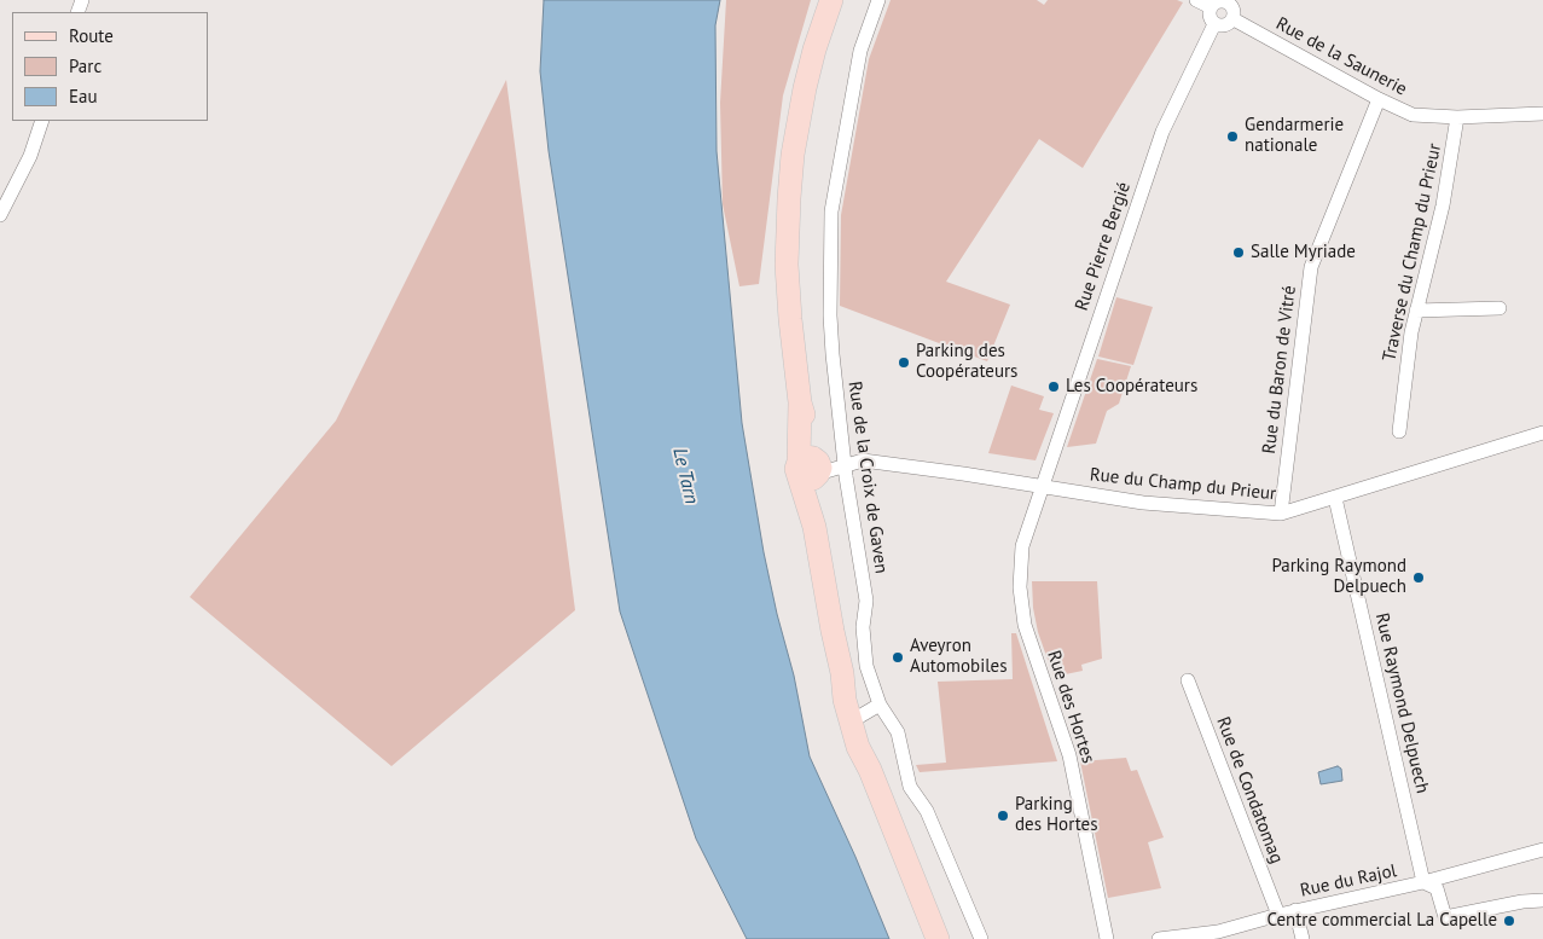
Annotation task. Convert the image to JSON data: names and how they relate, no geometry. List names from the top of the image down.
{
  "streets": {
    "street": [
      "Rue de la Saunerie",
      "Rue Pierre Bergié",
      "Traverse du Champ du Prieur",
      "Rue du Baron de Vitré",
      "Rue de la Croix de Gaven",
      "Rue du Champ du Prieur",
      "Rue Raymond Delpuech",
      "Rue des Hortes",
      "Rue de Condatomag",
      "Rue du Rajol"
    ]
  },
  "crossings": [
    ["Rue de la Saunerie", "Rue Pierre Bergié"],
    ["Rue de la Saunerie", "Traverse du Champ du Prieur"],
    ["Rue de la Saunerie", "Rue du Baron de Vitré"],
    ["Rue Pierre Bergié", "Rue du Champ du Prieur"],
    ["Rue Pierre Bergié", "Rue des Hortes"],
    ["Rue du Baron de Vitré", "Rue du Champ du Prieur"],
    ["Rue de la Croix de Gaven", "Rue du Champ du Prieur"],
    ["Rue du Champ du Prieur", "Rue Raymond Delpuech"],
    ["Rue du Champ du Prieur", "Rue des Hortes"],
    ["Rue Raymond Delpuech", "Rue du Rajol"],
    ["Rue de Condatomag", "Rue du Rajol"]
  ],
  "water": ["Le Tarn"],
  "places": [
    "Gendarmerie nationale",
    "Salle Myriade",
    "Parking des Coopérateurs",
    "Les Coopérateurs",
    "Parking Raymond Delpuech",
    "Aveyron Automobiles",
    "Parking des Hortes",
    "Centre commercial La Capelle"
  ],
  "legend": ["Route", "Parc", "Eau"]
}
